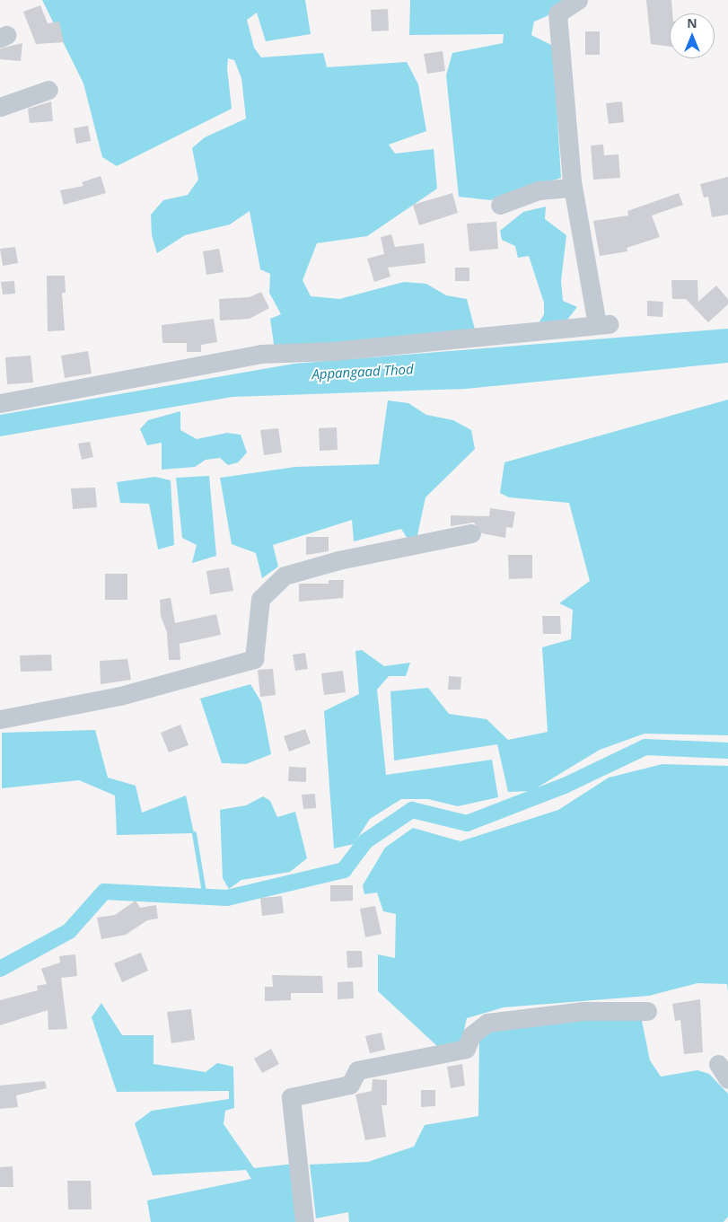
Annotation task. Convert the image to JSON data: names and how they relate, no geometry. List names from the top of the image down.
{
  "water": ["Appangaad Thod"],
  "north": "top"
}
